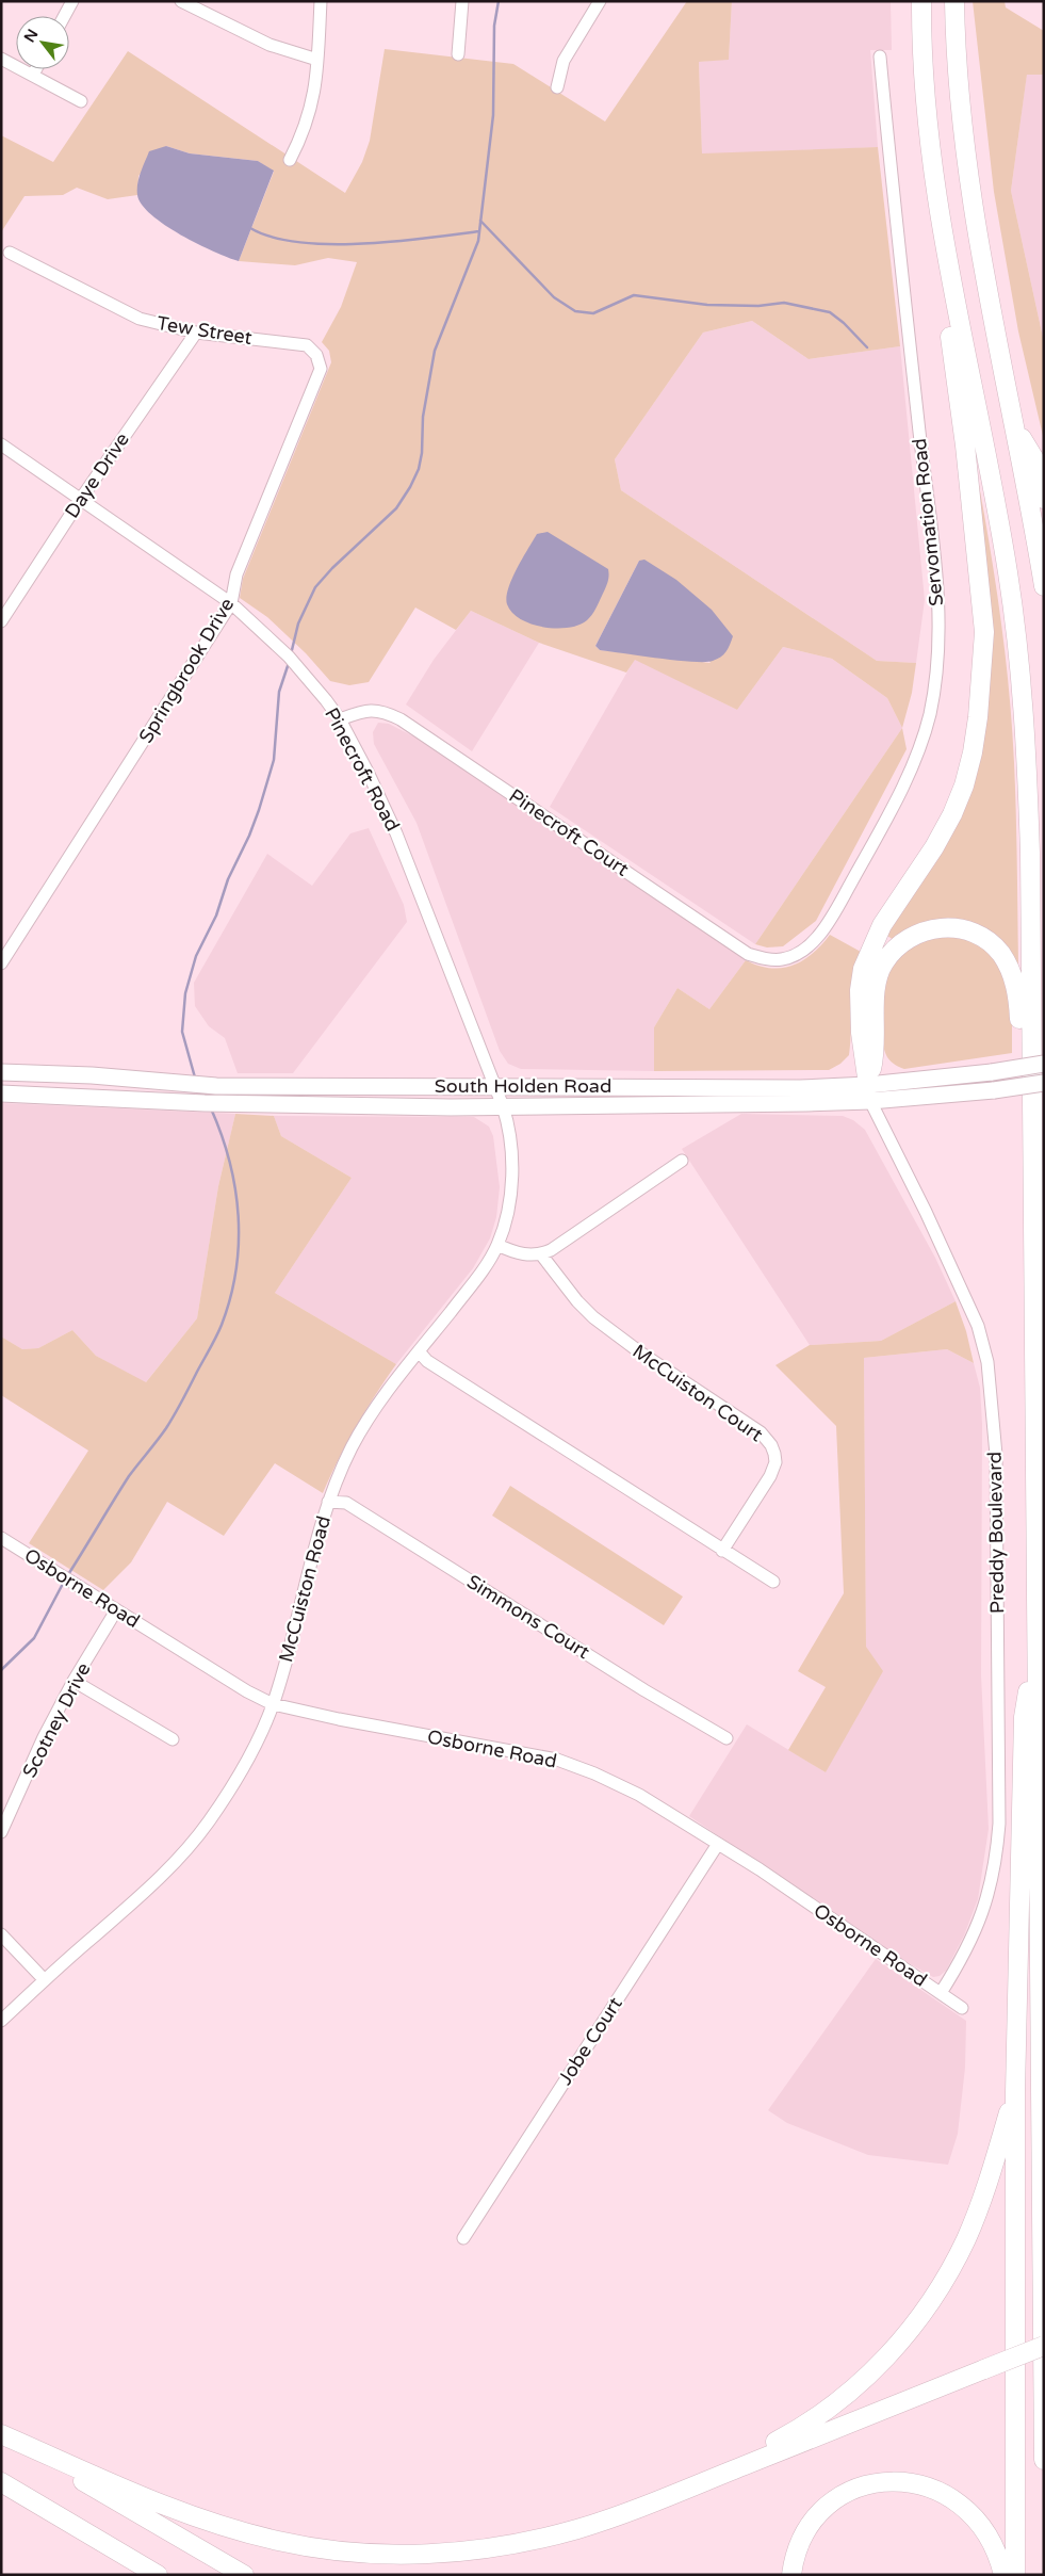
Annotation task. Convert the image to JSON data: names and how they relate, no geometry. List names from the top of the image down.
{
  "streets": {
    "main road": ["South Holden Road"],
    "street": [
      "Tew Street",
      "Daye Drive",
      "Servomation Road",
      "Springbrook Drive",
      "Pinecroft Road",
      "Pinecroft Court",
      "McCuiston Court",
      "Preddy Boulevard",
      "Osborne Road",
      "McCuiston Road",
      "Simmons Court",
      "Scotney Drive",
      "Jobe Court"
    ]
  },
  "crossings": [
    ["Tew Street", "Daye Drive"],
    ["Tew Street", "Springbrook Drive"],
    ["Daye Drive", "Pinecroft Road"],
    ["Servomation Road", "Pinecroft Court"],
    ["Springbrook Drive", "Pinecroft Road"],
    ["Pinecroft Road", "Pinecroft Court"],
    ["Pinecroft Road", "South Holden Road"],
    ["Pinecroft Road", "McCuiston Road"],
    ["South Holden Road", "Preddy Boulevard"],
    ["South Holden Road", "McCuiston Road"],
    ["Preddy Boulevard", "Osborne Road"],
    ["Osborne Road", "McCuiston Road"],
    ["Osborne Road", "Scotney Drive"],
    ["Osborne Road", "Jobe Court"],
    ["McCuiston Road", "Simmons Court"]
  ],
  "north": "top left"
}
